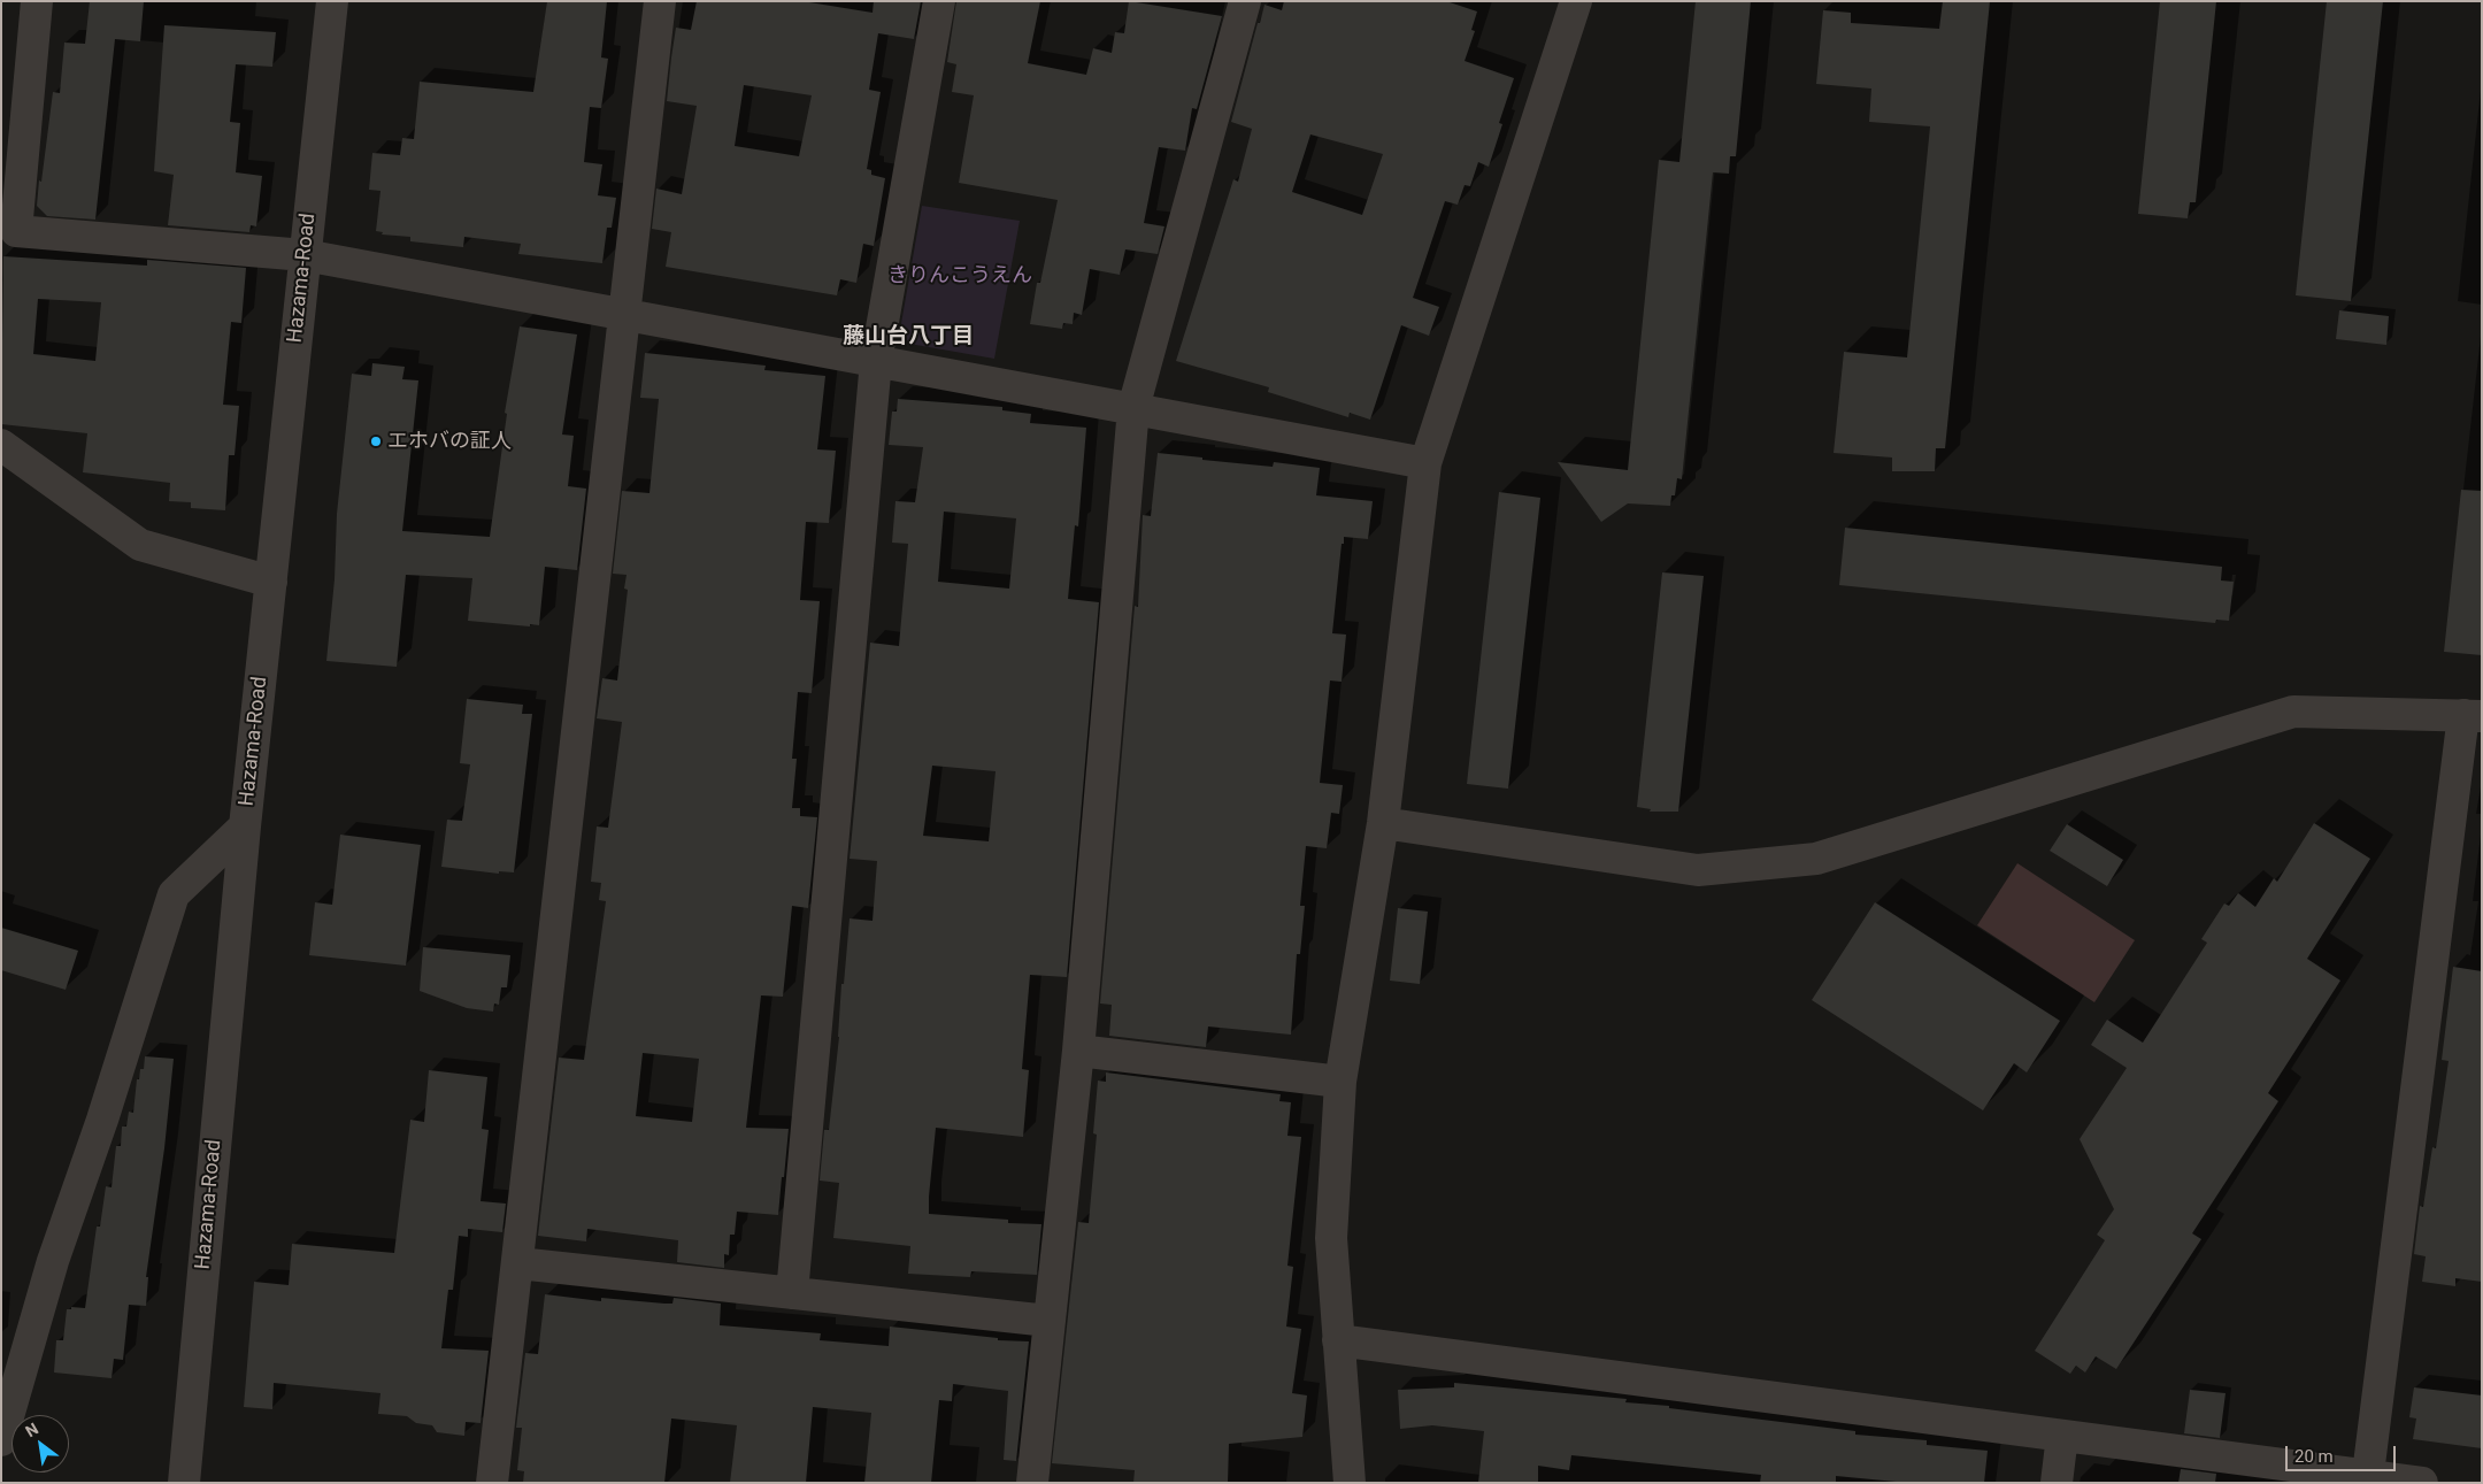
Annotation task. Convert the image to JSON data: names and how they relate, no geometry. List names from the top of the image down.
{
  "streets": {
    "street": ["Hazama-Road"]
  },
  "districts": ["藤山台八丁目"],
  "parks": ["きりんこうえん"],
  "places": ["エホバの証人"],
  "scale_bar": "20 m",
  "north": "top left"
}
